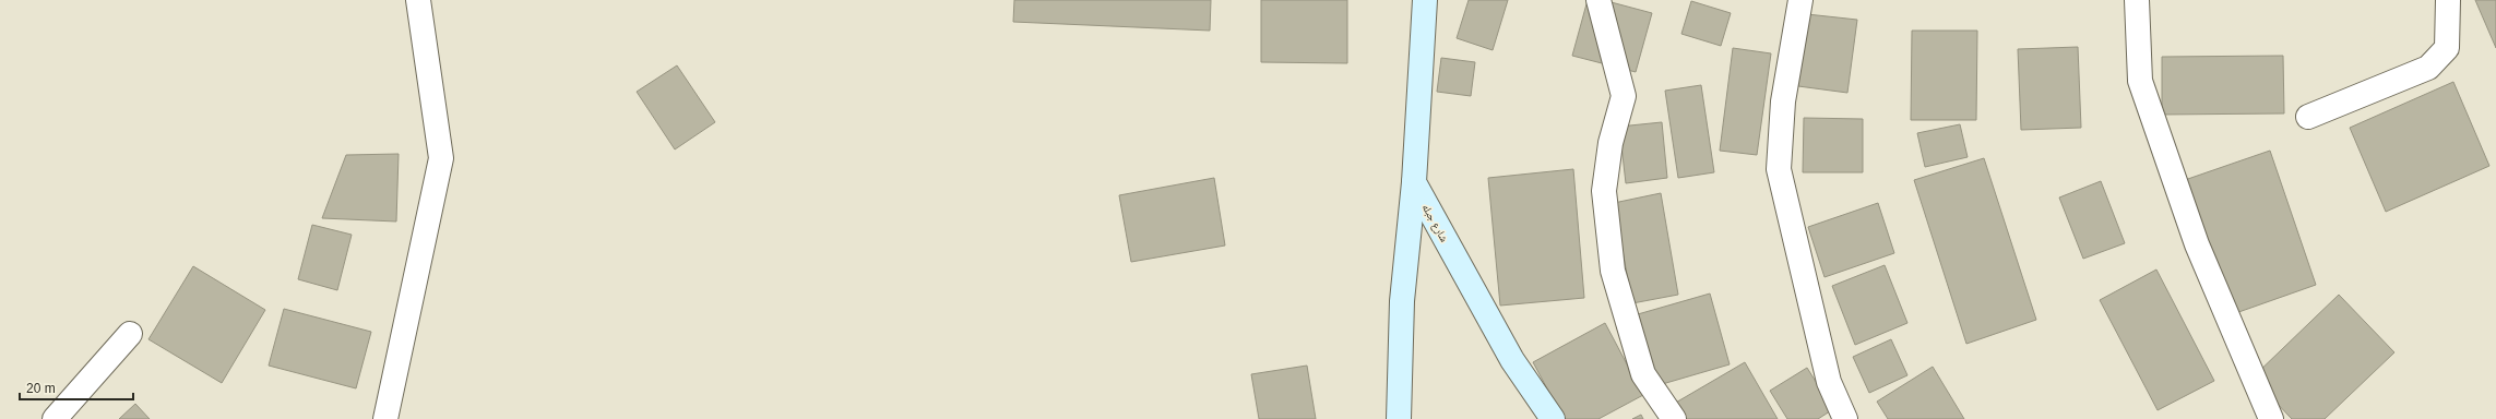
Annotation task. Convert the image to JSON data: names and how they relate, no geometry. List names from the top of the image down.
{
  "streets": {
    "main road": ["شارع جبله"]
  },
  "scale_bar": "20 m"
}
